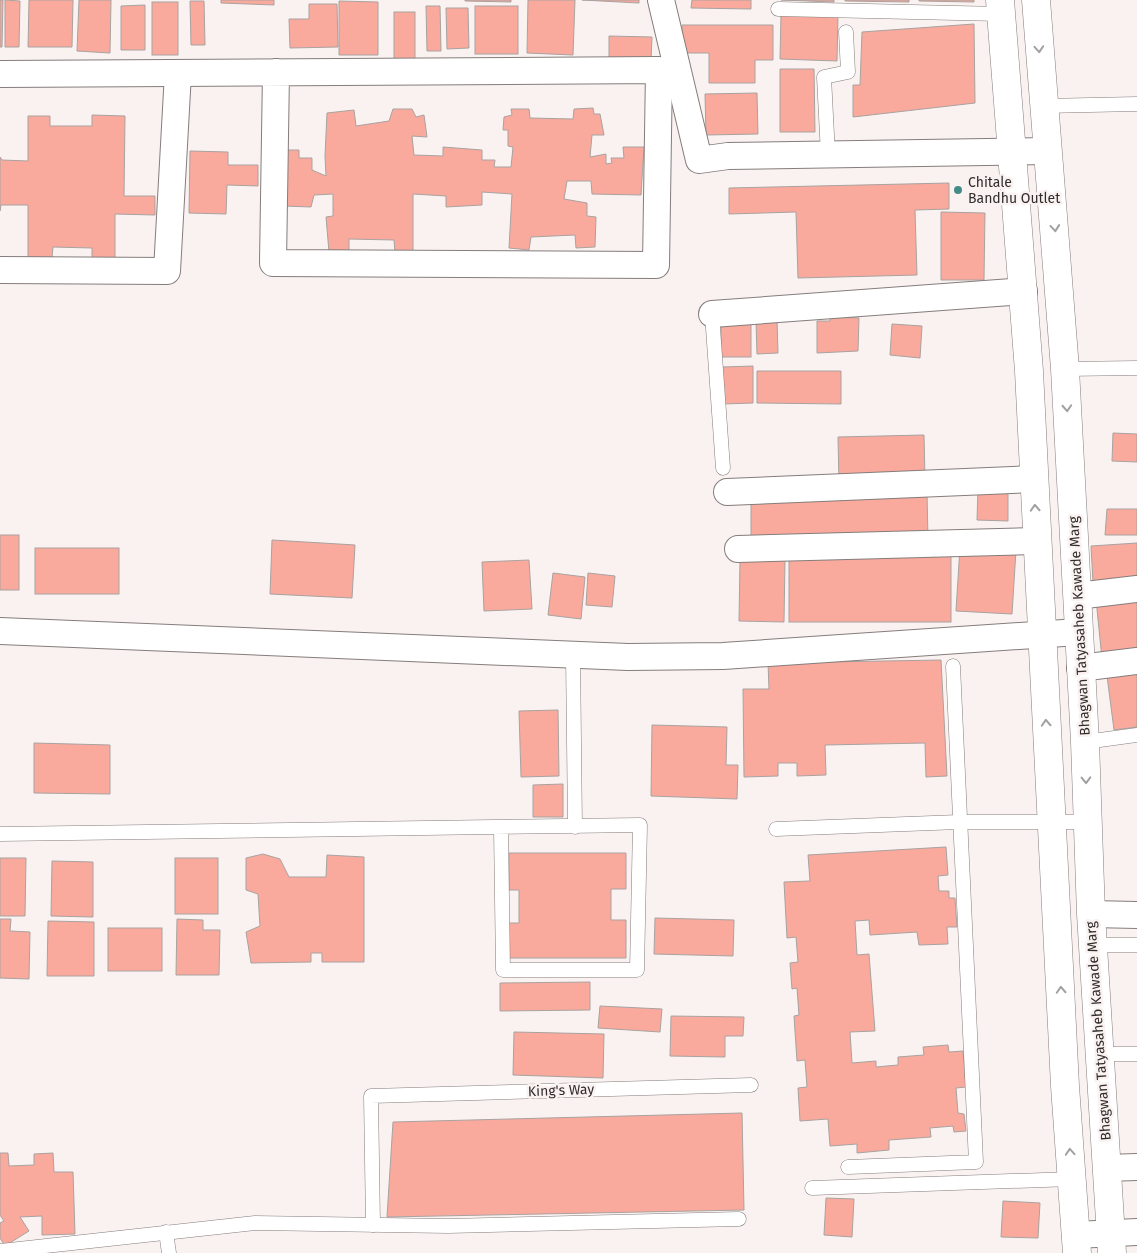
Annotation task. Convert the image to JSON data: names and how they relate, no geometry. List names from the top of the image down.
{
  "streets": {
    "street": ["Bhagwan Tatyasaheb Kawade Marg"],
    "lane": ["King's Way"]
  },
  "places": ["Chitale Bandhu Outlet"]
}
